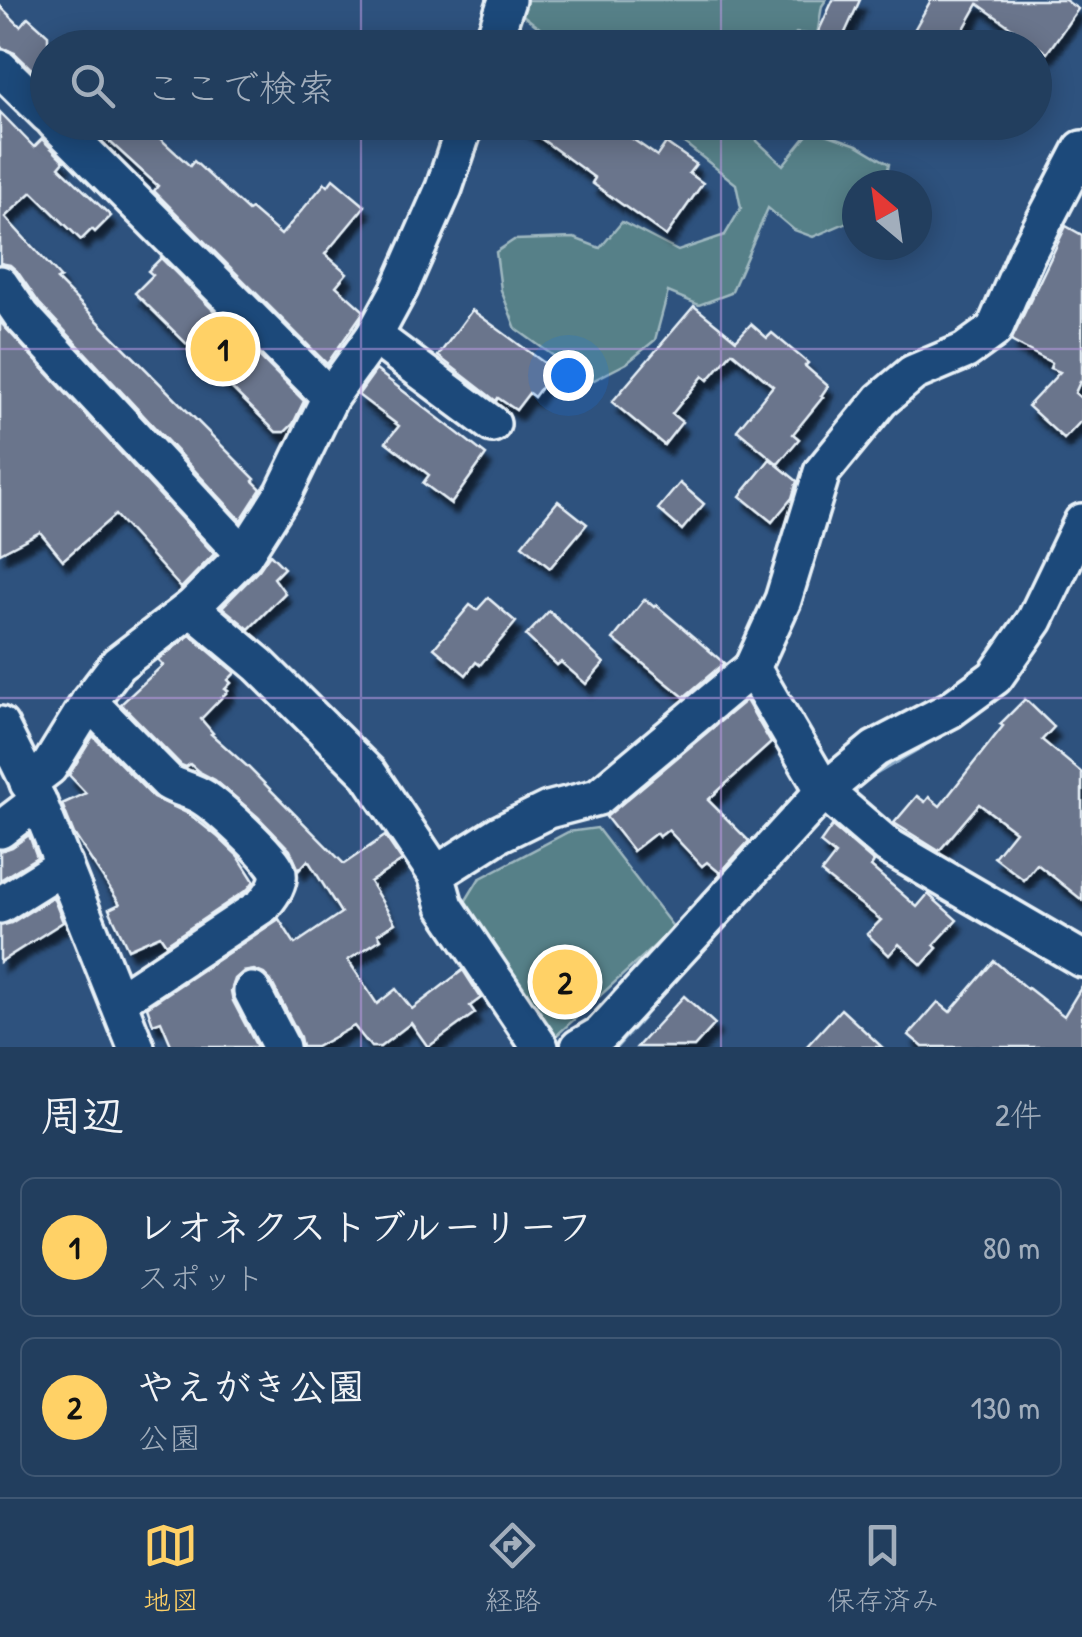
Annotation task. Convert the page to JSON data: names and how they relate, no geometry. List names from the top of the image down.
{
  "north": "top left",
  "page": {
    "search": "ここで検索",
    "pins": ["1", "2"],
    "heading": ["周辺", "2件"],
    "list": [
      {
        "mark": "1",
        "name": "レオネクストブルーリーフ",
        "note": "スポット",
        "value": "80 m"
      },
      {
        "mark": "2",
        "name": "やえがき公園",
        "note": "公園",
        "value": "130 m"
      }
    ],
    "nav": ["地図", "経路", "保存済み"]
  }
}
